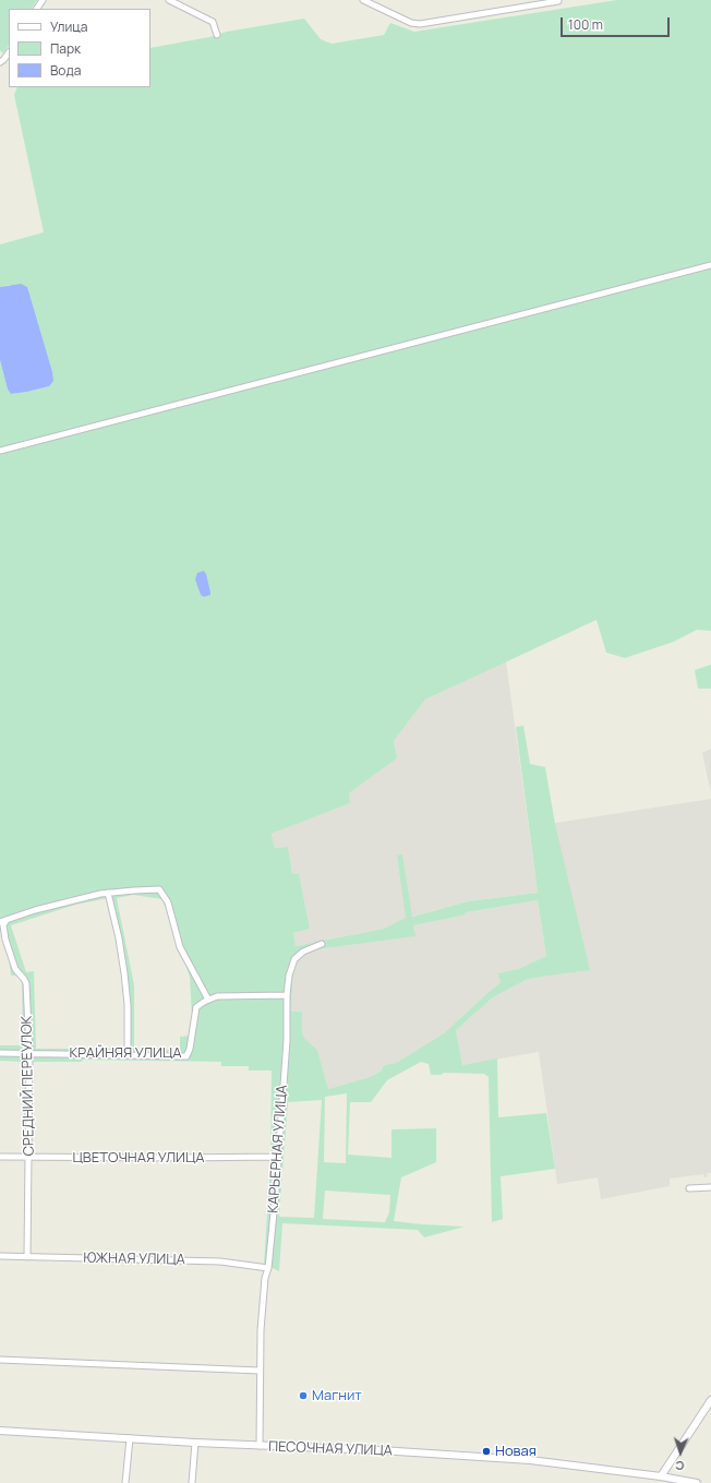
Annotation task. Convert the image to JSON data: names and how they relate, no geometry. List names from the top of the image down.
{
  "streets": {
    "street": [
      "КРАЙНЯЯ УЛИЦА",
      "СРЕДНИЙ ПЕРЕУЛОК",
      "КАРЬЕРНАЯ УЛИЦА",
      "ЦВЕТОЧНАЯ УЛИЦА",
      "ЮЖНАЯ УЛИЦА",
      "ПЕСОЧНАЯ УЛИЦА"
    ]
  },
  "crossings": [
    ["КРАЙНЯЯ УЛИЦА", "СРЕДНИЙ ПЕРЕУЛОК"],
    ["СРЕДНИЙ ПЕРЕУЛОК", "ЦВЕТОЧНАЯ УЛИЦА"],
    ["СРЕДНИЙ ПЕРЕУЛОК", "ЮЖНАЯ УЛИЦА"],
    ["КАРЬЕРНАЯ УЛИЦА", "ЦВЕТОЧНАЯ УЛИЦА"],
    ["КАРЬЕРНАЯ УЛИЦА", "ЮЖНАЯ УЛИЦА"],
    ["КАРЬЕРНАЯ УЛИЦА", "ПЕСОЧНАЯ УЛИЦА"]
  ],
  "places": ["Магнит", "Новая"],
  "legend": ["Улица", "Парк", "Вода"],
  "scale_bar": "100 m",
  "north": "bottom"
}
